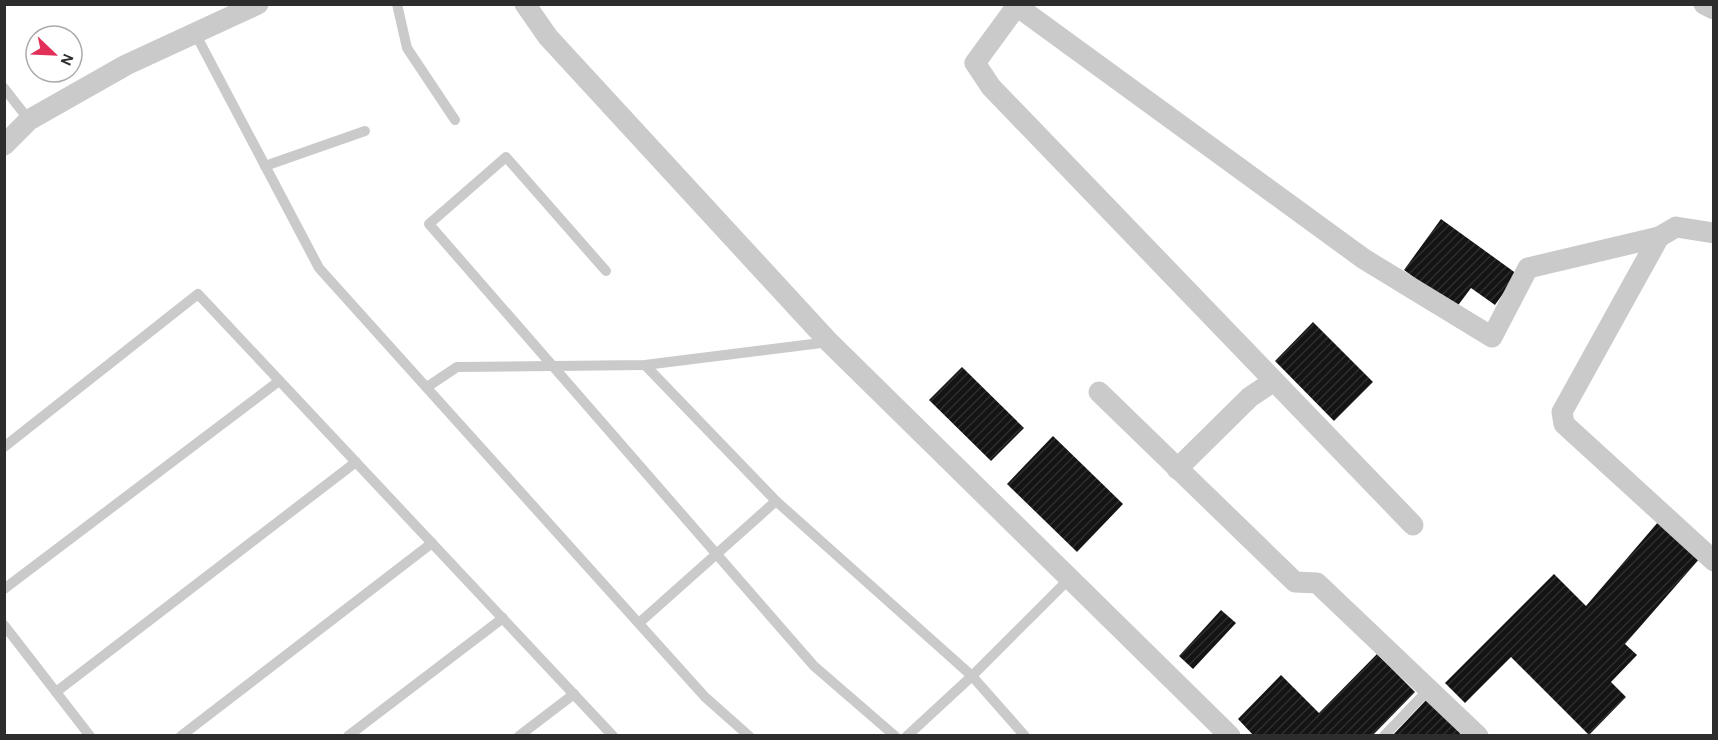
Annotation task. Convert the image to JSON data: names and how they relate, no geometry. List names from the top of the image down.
{
  "north": "bottom right"
}
